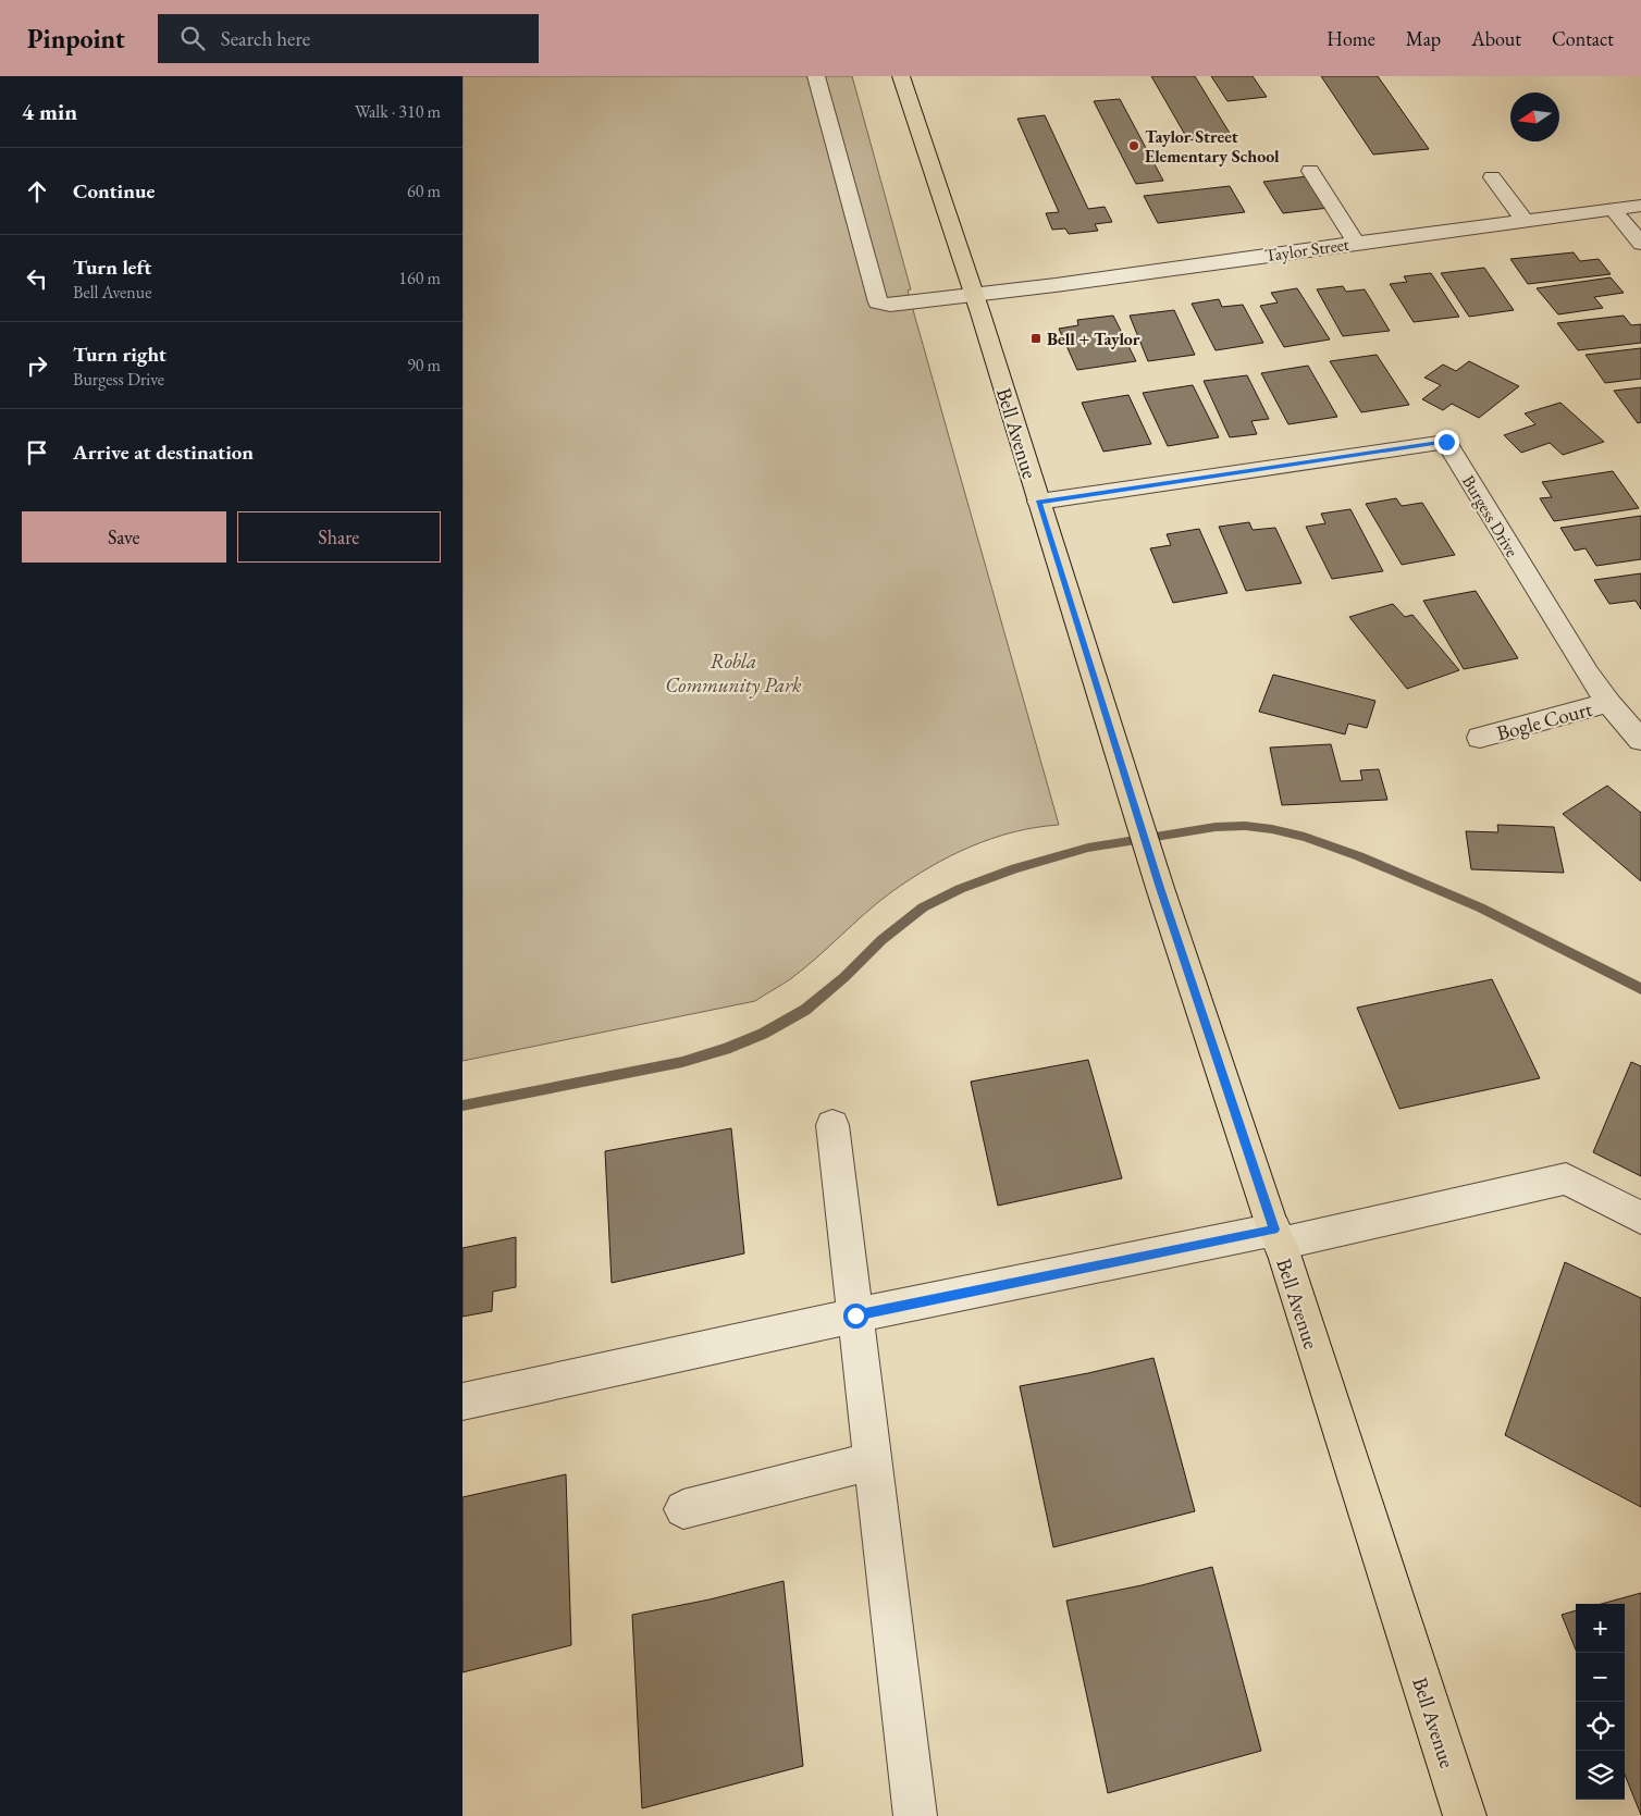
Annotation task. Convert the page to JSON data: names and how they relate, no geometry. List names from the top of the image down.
{
  "streets": {
    "main road": ["Bell Avenue"],
    "street": ["Taylor Street", "Burgess Drive", "Bogle Court"]
  },
  "crossings": [
    ["Taylor Street", "Bell Avenue"],
    ["Bell Avenue", "Burgess Drive"],
    ["Burgess Drive", "Bogle Court"]
  ],
  "parks": ["Robla Community Park"],
  "places": {
    "other": ["Taylor Street Elementary School"],
    "transit": ["Bell + Taylor"]
  },
  "north": "left",
  "page": {
    "header": "Pinpoint",
    "search": "Search here",
    "nav": [
      "Home",
      "Map",
      "About",
      "Contact"
    ],
    "heading": ["4 min", "Walk · 310 m"],
    "list": [
      ["Continue", "60 m"],
      ["Turn left", "Bell Avenue", "160 m"],
      ["Turn right", "Burgess Drive", "90 m"],
      "Arrive at destination"
    ],
    "buttons": ["Save", "Share"],
    "map_buttons": ["+", "−"]
  }
}
